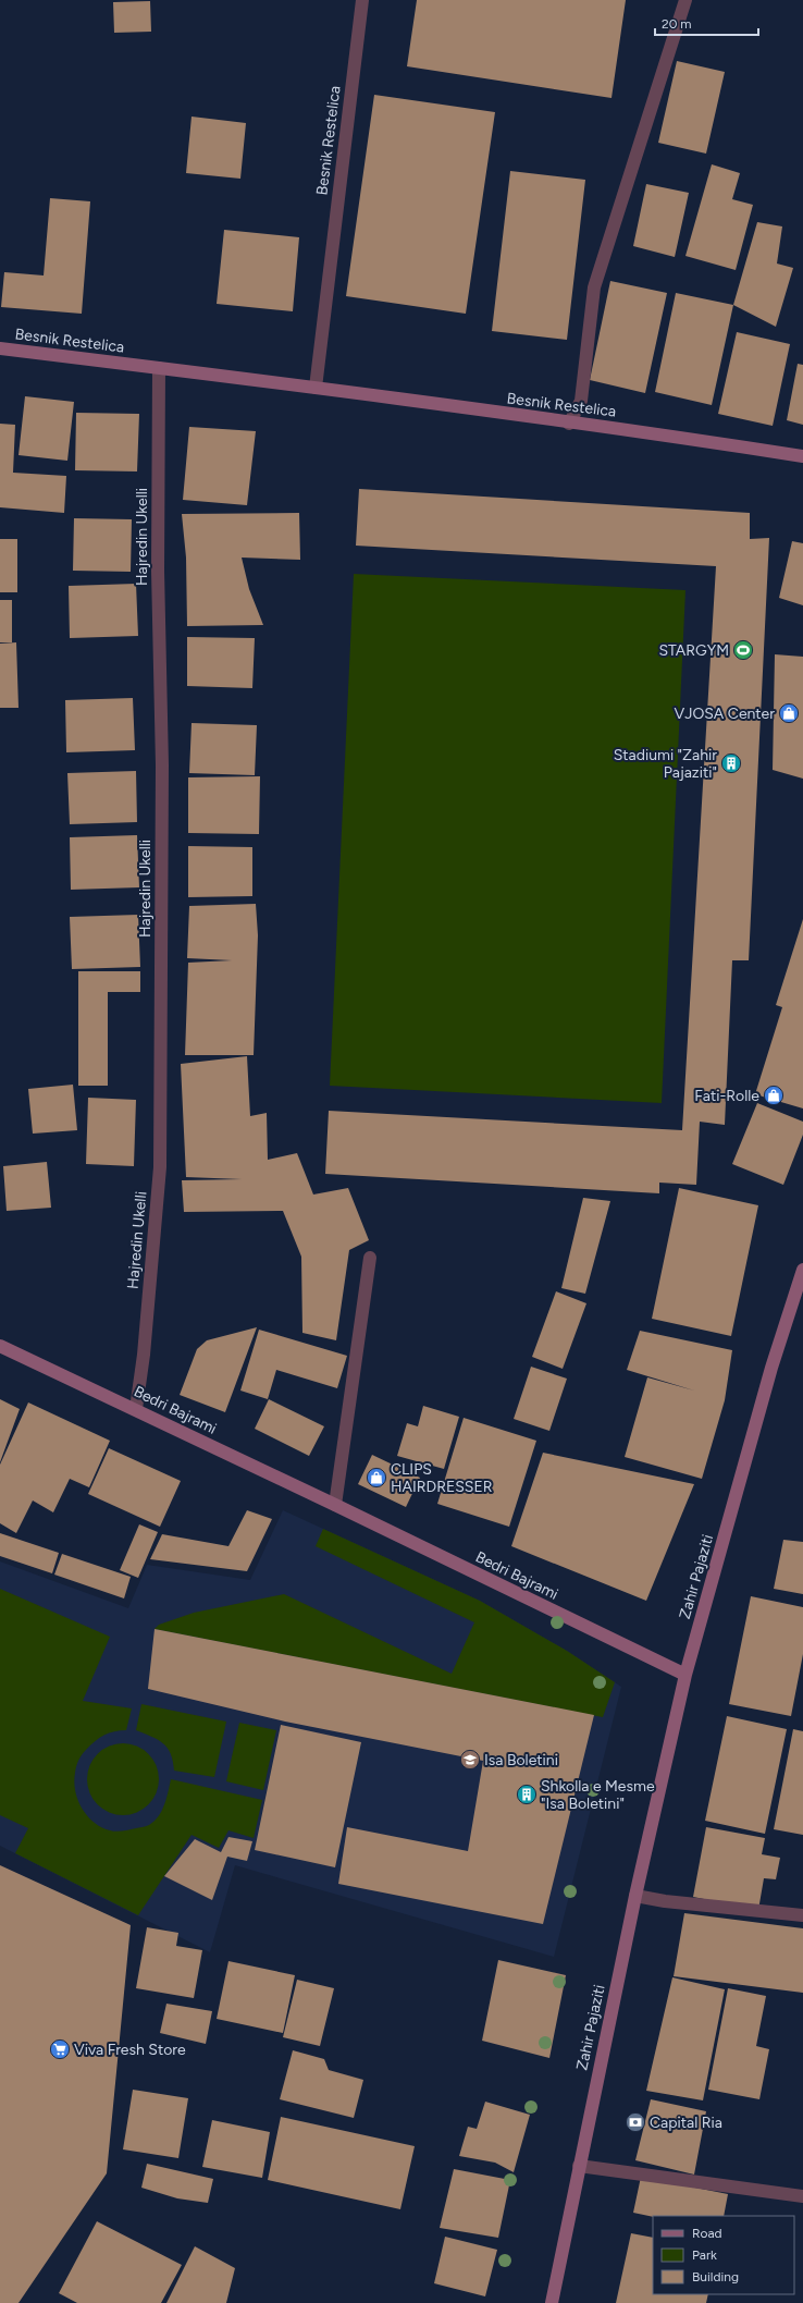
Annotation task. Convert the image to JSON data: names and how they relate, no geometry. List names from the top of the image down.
{
  "streets": {
    "street": [
      "Besnik Restelica",
      "Hajredin Ukelli",
      "Bedri Bajrami",
      "Zahir Pajaziti"
    ]
  },
  "crossings": [
    ["Besnik Restelica", "Hajredin Ukelli"],
    ["Hajredin Ukelli", "Bedri Bajrami"],
    ["Bedri Bajrami", "Zahir Pajaziti"]
  ],
  "places": {
    "sports": ["STARGYM"],
    "shop": ["VJOSA Center", "Fati-Rolle", "CLIPS HAIRDRESSER"],
    "building": ["Stadiumi \"Zahir Pajaziti\"", "Shkolla e Mesme \"Isa Boletini\""],
    "school or university": ["Isa Boletini"],
    "supermarket": ["Viva Fresh Store"],
    "bank": ["Capital Ria"]
  },
  "legend": ["Road", "Park", "Building"],
  "scale_bar": "20 m"
}
